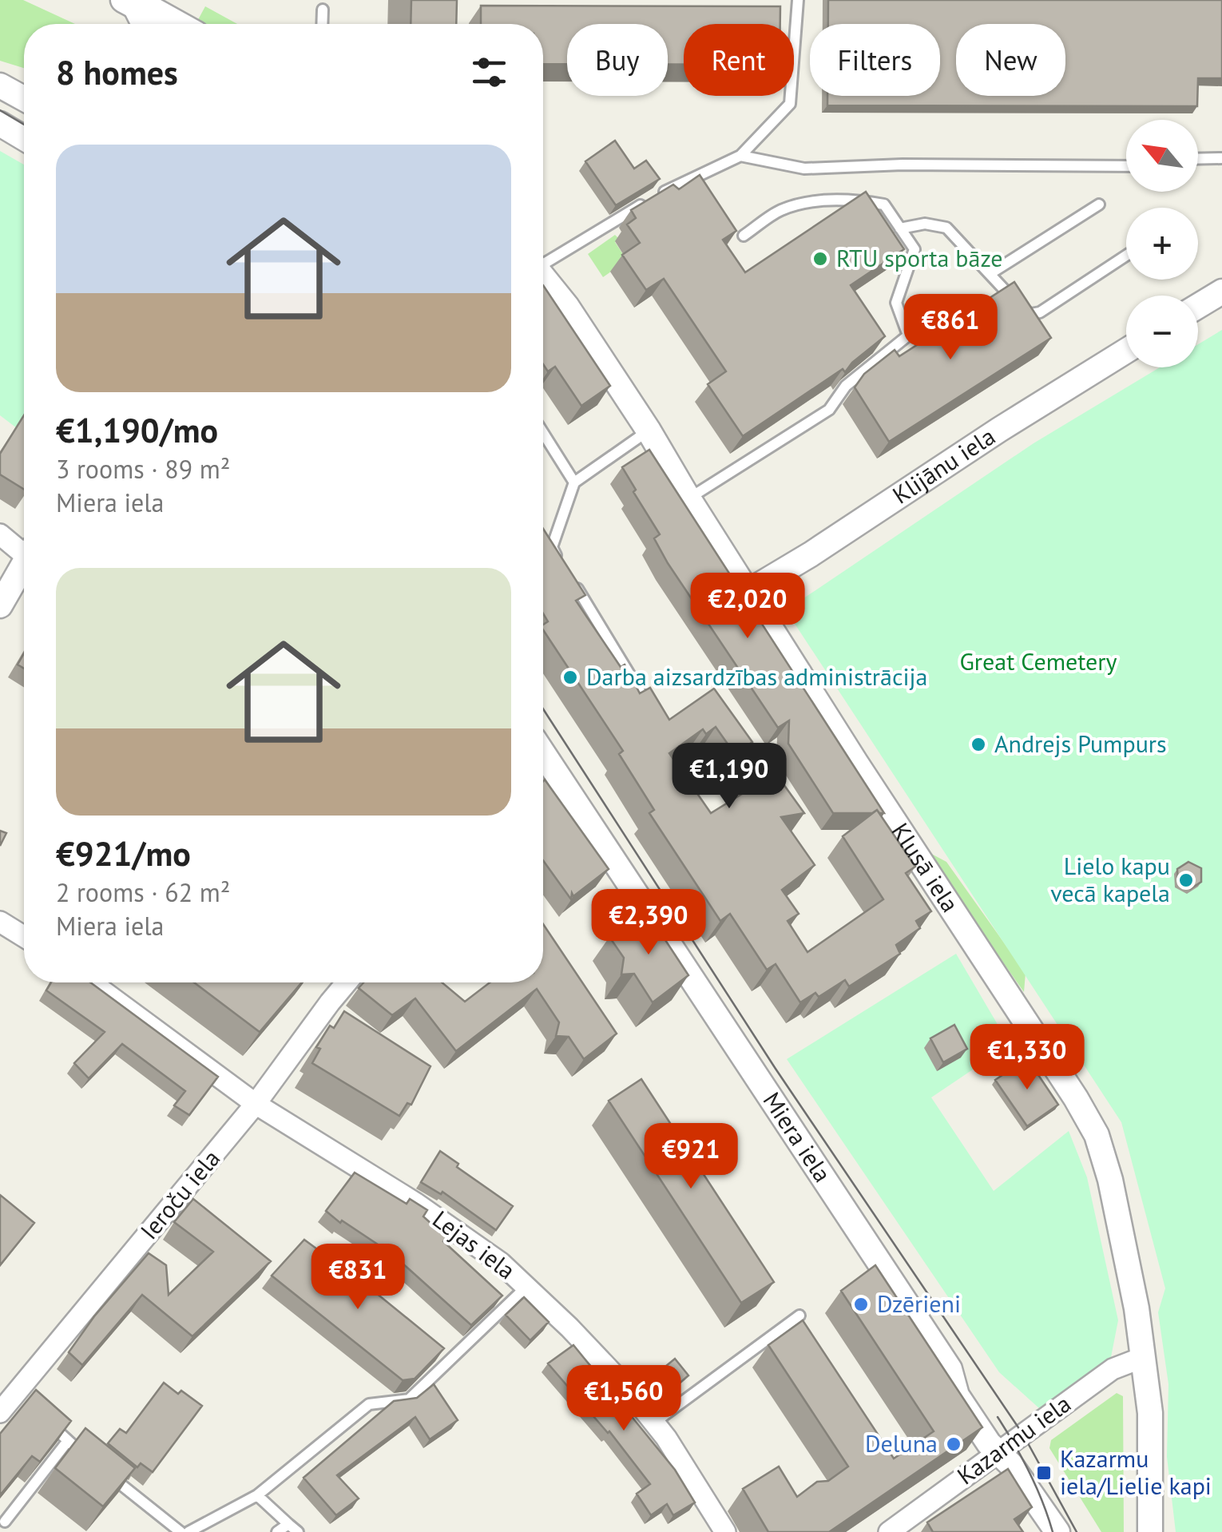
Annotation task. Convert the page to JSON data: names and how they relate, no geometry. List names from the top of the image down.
{
  "streets": {
    "street": [
      "Klijānu iela",
      "Klusā iela",
      "Miera iela",
      "Ieroču iela",
      "Lejas iela",
      "Kazarmu iela"
    ]
  },
  "crossings": [
    ["Klijānu iela", "Klusā iela"],
    ["Klusā iela", "Kazarmu iela"],
    ["Miera iela", "Kazarmu iela"],
    ["Ieroču iela", "Lejas iela"]
  ],
  "parks": ["Great Cemetery"],
  "places": {
    "other": [
      "RTU sporta bāze",
      "Darba aizsardzības administrācija",
      "Andrejs Pumpurs",
      "Lielo kapu vecā kapela",
      "Dzērieni",
      "Deluna"
    ],
    "transit": ["Kazarmu iela/Lielie kapi"]
  },
  "north": "top left",
  "page": {
    "chip": [
      "Buy",
      "Rent",
      "Filters",
      "New"
    ],
    "heading": "8 homes",
    "map_buttons": ["+", "−"],
    "list": [
      {
        "name": "€1,190/mo",
        "note": "3 rooms · 89 m² · Miera iela"
      },
      {
        "name": "€921/mo",
        "note": "2 rooms · 62 m² · Miera iela"
      }
    ],
    "price": [
      "€861",
      "€2,020",
      "€1,190",
      "€2,390",
      "€1,330",
      "€921",
      "€831",
      "€1,560"
    ]
  }
}
